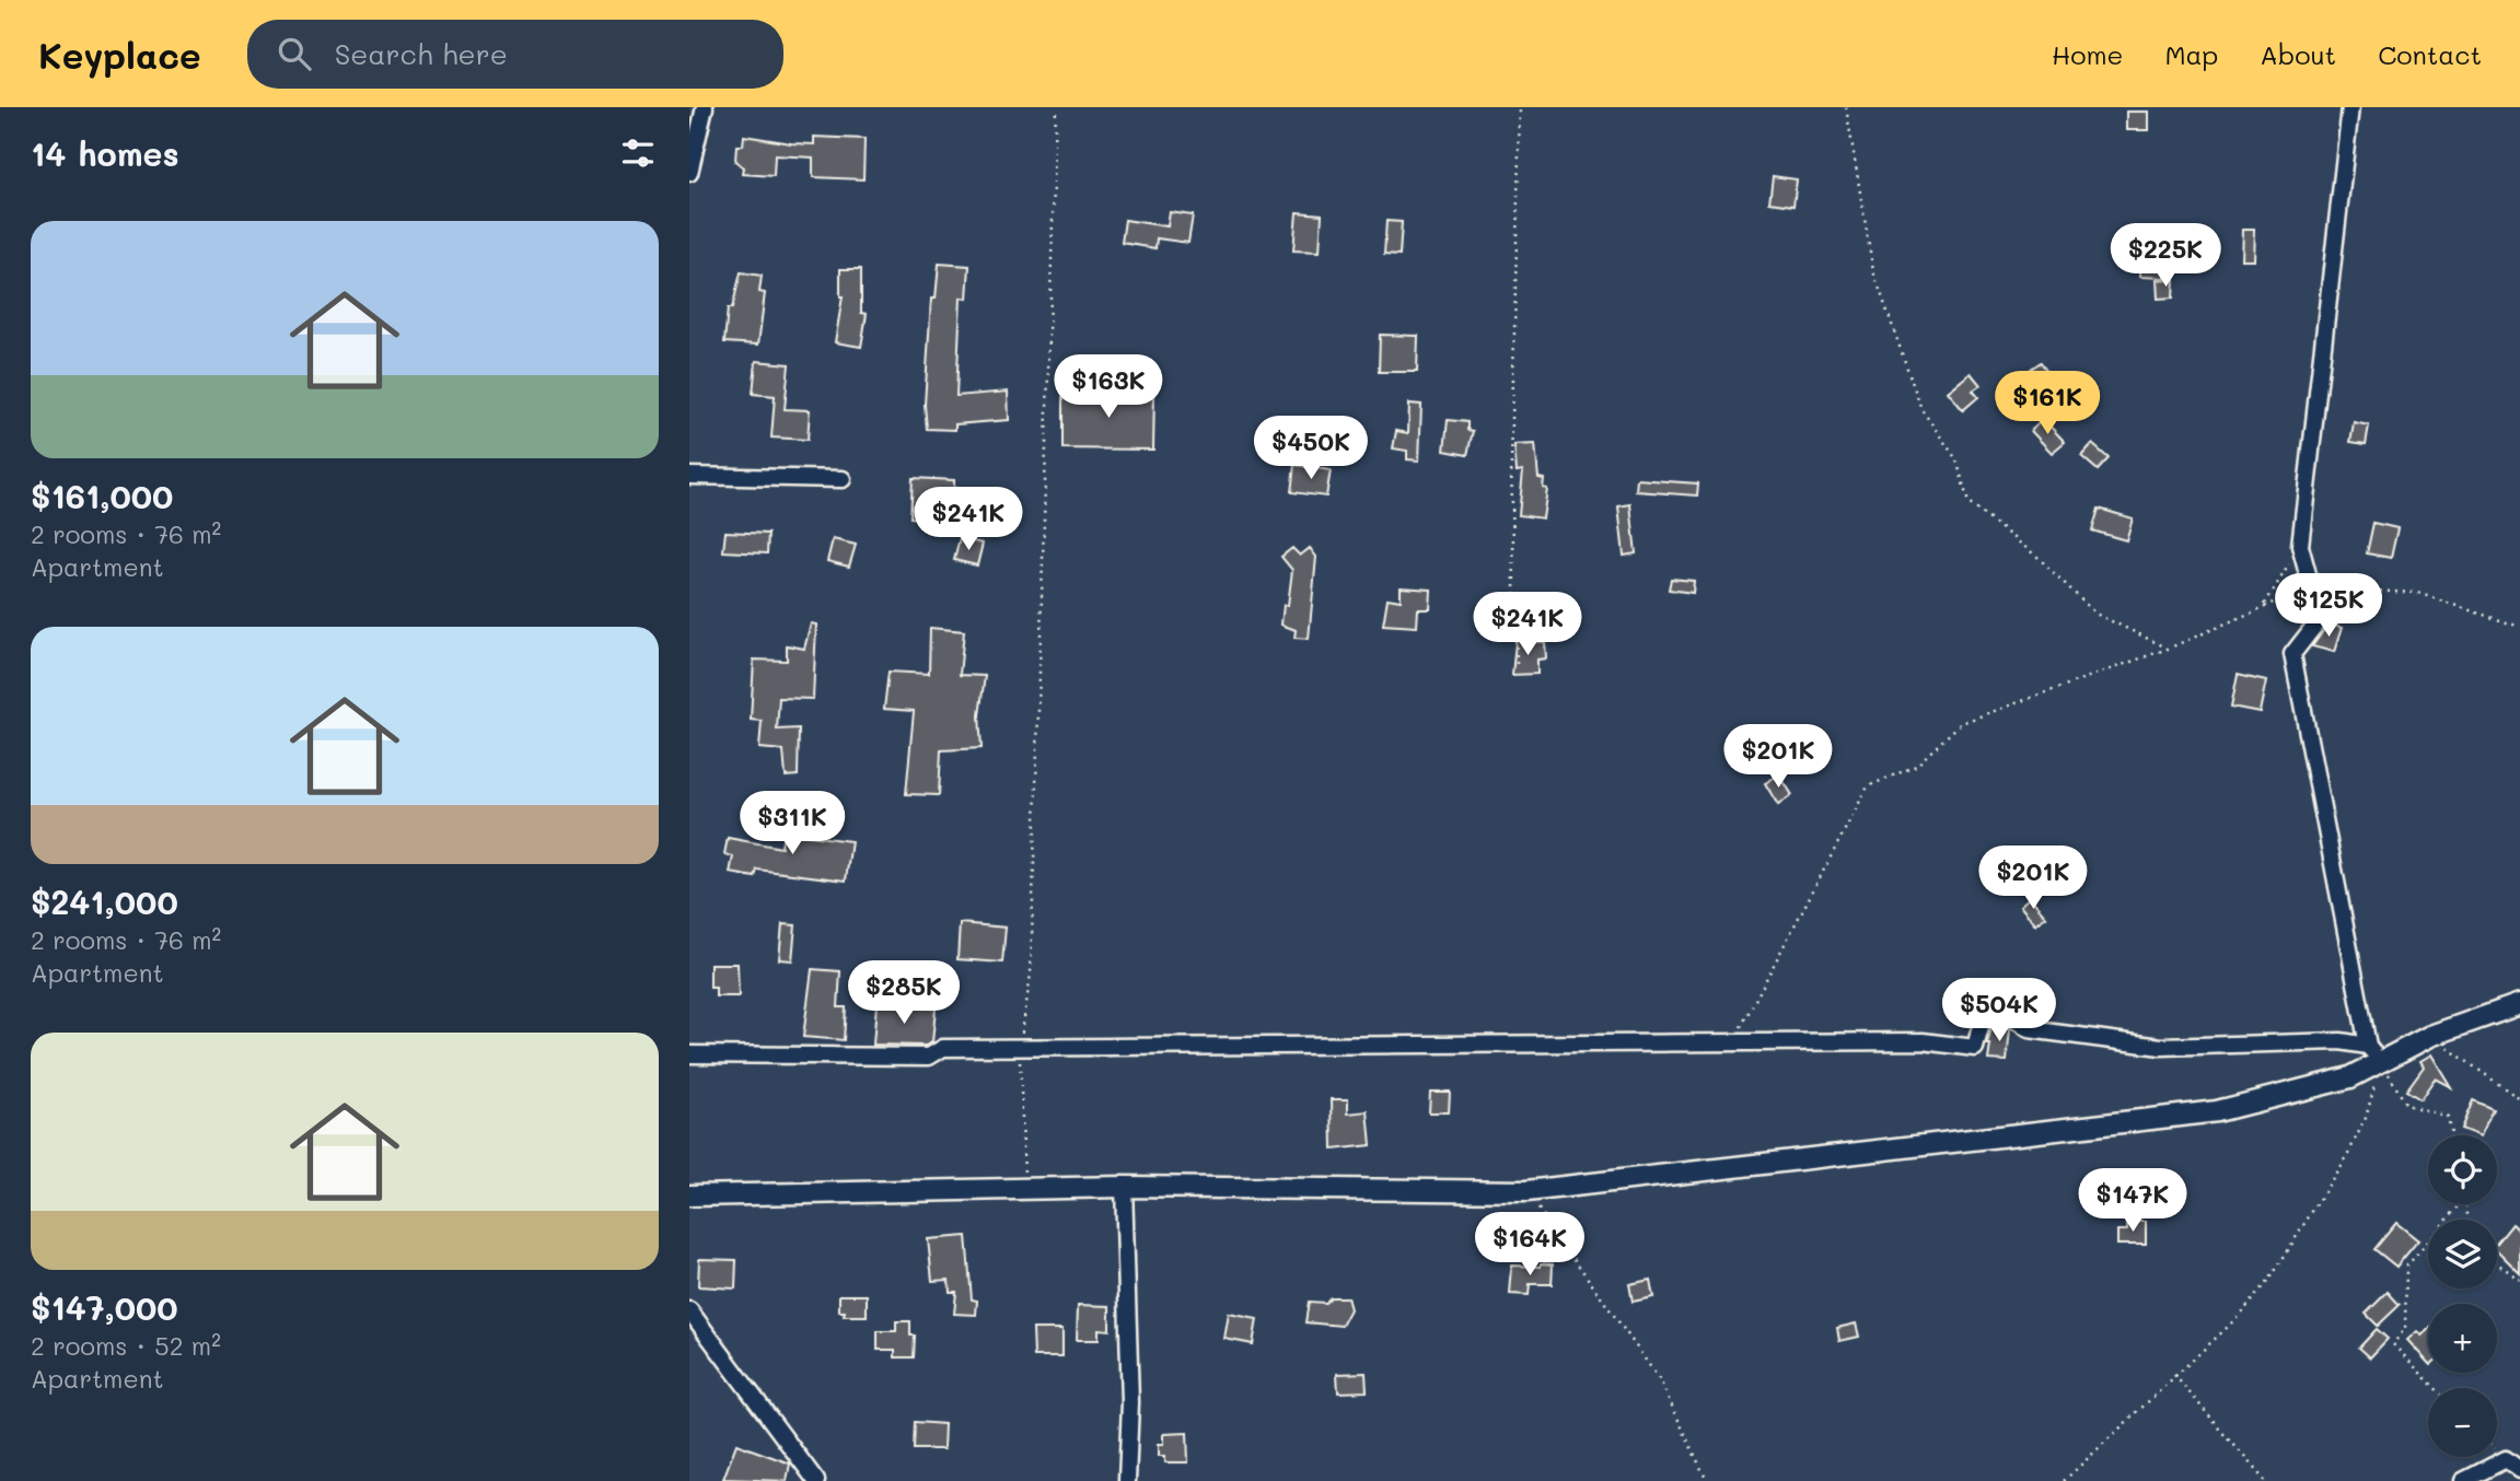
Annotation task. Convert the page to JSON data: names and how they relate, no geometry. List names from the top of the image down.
{
  "page": {
    "header": "Keyplace",
    "search": "Search here",
    "nav": [
      "Home",
      "Map",
      "About",
      "Contact"
    ],
    "heading": "14 homes",
    "list": [
      {
        "name": "$161,000",
        "note": "2 rooms · 76 m² · Apartment"
      },
      {
        "name": "$241,000",
        "note": "2 rooms · 76 m² · Apartment"
      },
      {
        "name": "$147,000",
        "note": "2 rooms · 52 m² · Apartment"
      }
    ],
    "price": [
      "$225K",
      "$163K",
      "$161K",
      "$450K",
      "$241K",
      "$125K",
      "$241K",
      "$201K",
      "$311K",
      "$201K",
      "$285K",
      "$504K",
      "$147K",
      "$164K"
    ],
    "map_buttons": ["+", "−"]
  }
}
